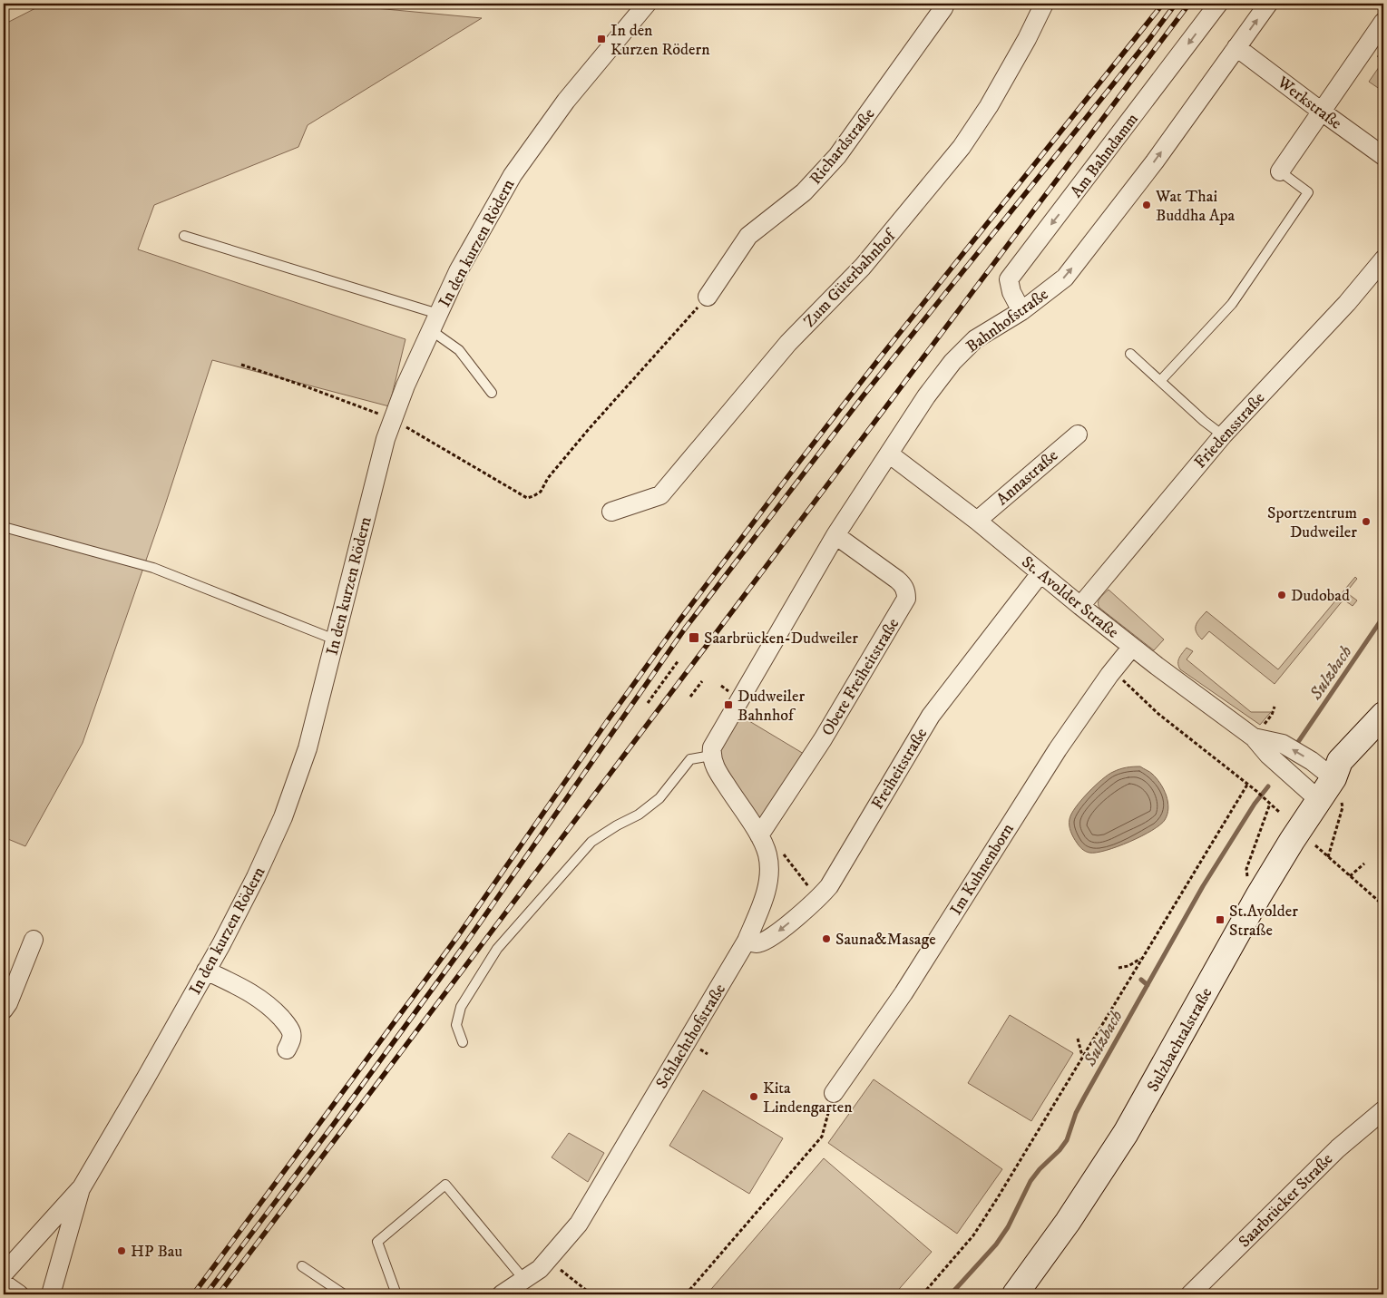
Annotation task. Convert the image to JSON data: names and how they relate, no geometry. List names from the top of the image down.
{
  "streets": {
    "main road": ["Sulzbachtalstraße"],
    "street": [
      "Werkstraße",
      "Richardstraße",
      "Am Bahndamm",
      "In den kurzen Rödern",
      "Zum Güterbahnhof",
      "Bahnhofstraße",
      "Friedensstraße",
      "Annastraße",
      "St. Avolder Straße",
      "Obere Freiheitstraße",
      "Freiheitstraße",
      "Im Kuhnenborn",
      "Schlachthofstraße",
      "Saarbrücker Straße"
    ]
  },
  "crossings": [
    ["Werkstraße", "Bahnhofstraße"],
    ["Am Bahndamm", "Bahnhofstraße"],
    ["Bahnhofstraße", "St. Avolder Straße"],
    ["Bahnhofstraße", "Obere Freiheitstraße"],
    ["Bahnhofstraße", "Schlachthofstraße"],
    ["Friedensstraße", "St. Avolder Straße"],
    ["Annastraße", "St. Avolder Straße"],
    ["St. Avolder Straße", "Freiheitstraße"],
    ["St. Avolder Straße", "Im Kuhnenborn"],
    ["St. Avolder Straße", "Sulzbachtalstraße"],
    ["Obere Freiheitstraße", "Schlachthofstraße"],
    ["Freiheitstraße", "Schlachthofstraße"]
  ],
  "one_way": ["Am Bahndamm"],
  "water": ["Sulzbach"],
  "places": {
    "transit": [
      "In den Kurzen Rödern",
      "Saarbrücken-Dudweiler",
      "Dudweiler Bahnhof",
      "St.Avolder Straße"
    ],
    "other": [
      "Wat Thai Buddha Apa",
      "Sportzentrum Dudweiler",
      "Dudobad",
      "Sauna&Masage",
      "Kita Lindengarten",
      "HP Bau"
    ]
  }
}
